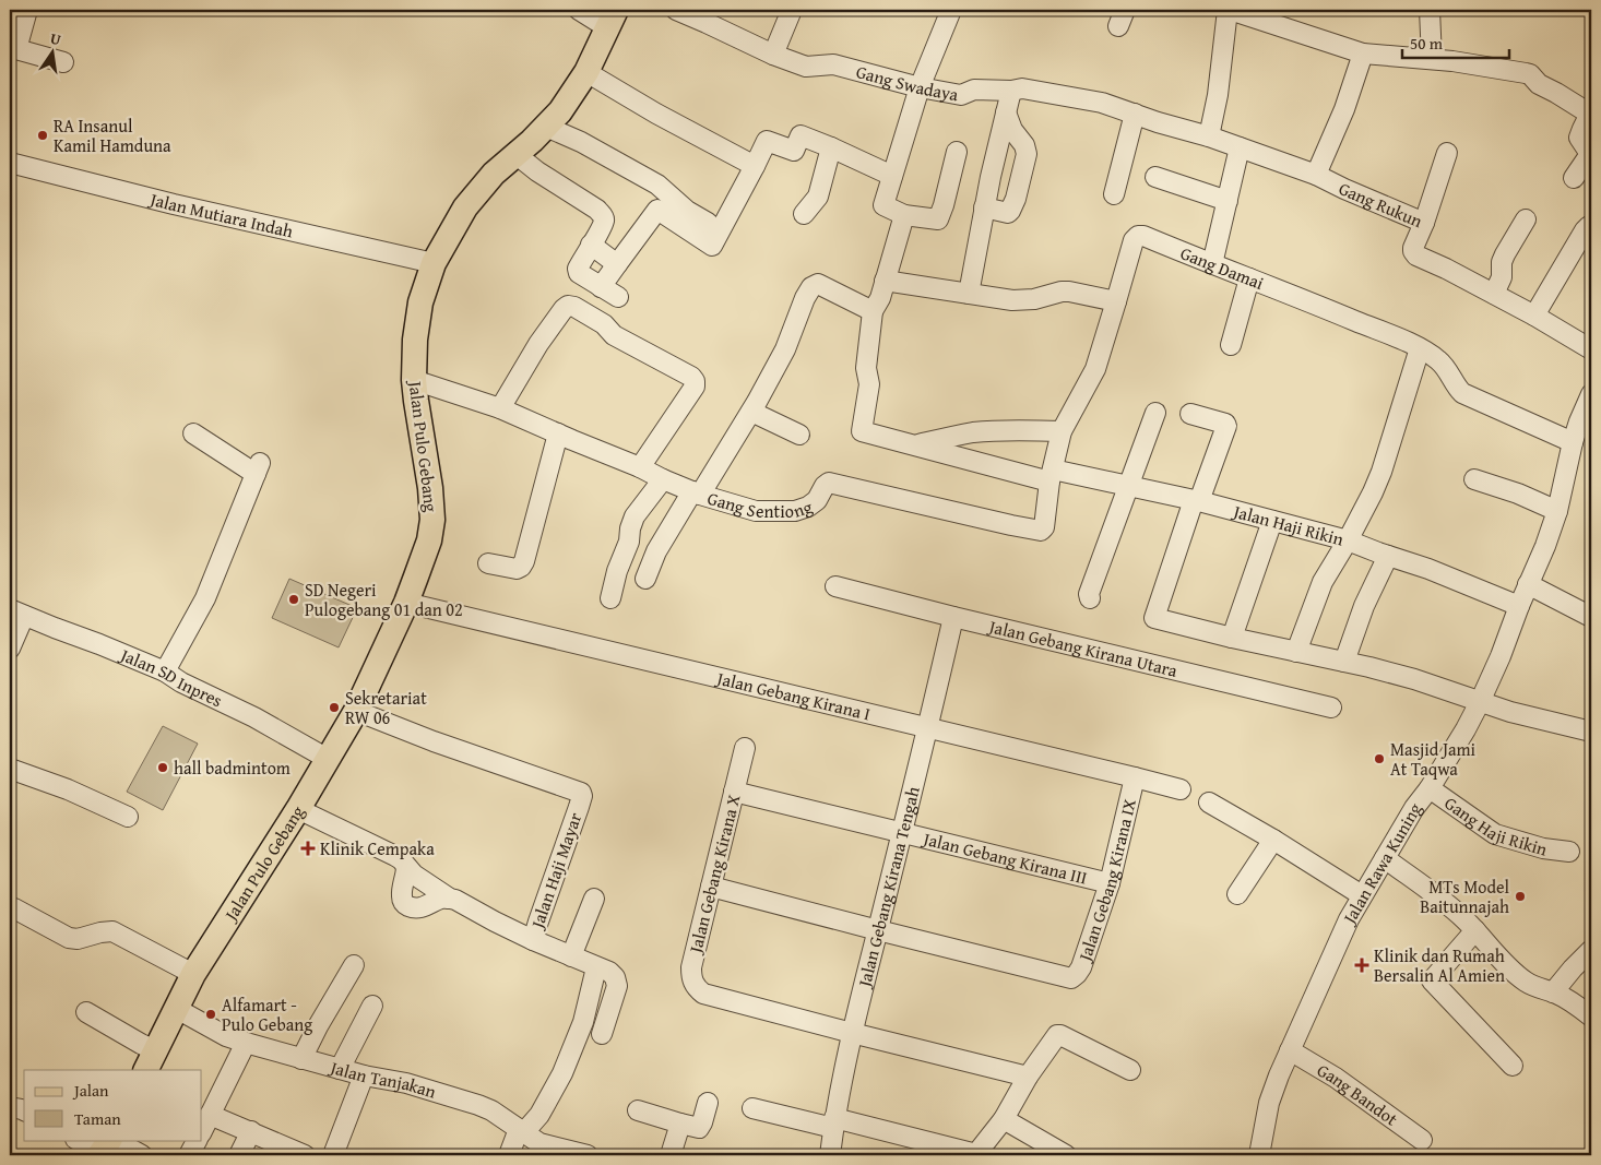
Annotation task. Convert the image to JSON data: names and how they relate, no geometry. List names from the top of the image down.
{
  "streets": {
    "main road": ["Jalan Pulo Gebang"],
    "street": [
      "Gang Swadaya",
      "Gang Rukun",
      "Jalan Mutiara Indah",
      "Gang Damai",
      "Gang Sentiong",
      "Jalan Haji Rikin",
      "Jalan Gebang Kirana Utara",
      "Jalan SD Inpres",
      "Jalan Gebang Kirana I",
      "Gang Haji Rikin",
      "Jalan Gebang Kirana III",
      "Jalan Rawa Kuning",
      "Jalan Haji Mayar",
      "Jalan Gebang Kirana X",
      "Jalan Gebang Kirana IX",
      "Jalan Gebang Kirana Tengah",
      "Jalan Tanjakan",
      "Gang Bandot"
    ]
  },
  "crossings": [
    ["Gang Swadaya", "Gang Rukun"],
    ["Jalan Mutiara Indah", "Jalan Pulo Gebang"],
    ["Gang Damai", "Gang Sentiong"],
    ["Gang Damai", "Jalan Rawa Kuning"],
    ["Jalan Pulo Gebang", "Gang Sentiong"],
    ["Jalan Pulo Gebang", "Jalan SD Inpres"],
    ["Jalan Pulo Gebang", "Jalan Gebang Kirana I"],
    ["Jalan Pulo Gebang", "Jalan Haji Mayar"],
    ["Jalan Pulo Gebang", "Jalan Tanjakan"],
    ["Gang Sentiong", "Jalan Haji Rikin"],
    ["Jalan Haji Rikin", "Jalan Rawa Kuning"],
    ["Jalan Gebang Kirana Utara", "Jalan Gebang Kirana Tengah"],
    ["Jalan Gebang Kirana I", "Jalan Gebang Kirana IX"],
    ["Jalan Gebang Kirana I", "Jalan Gebang Kirana Tengah"],
    ["Gang Haji Rikin", "Jalan Rawa Kuning"],
    ["Jalan Gebang Kirana III", "Jalan Gebang Kirana X"],
    ["Jalan Gebang Kirana III", "Jalan Gebang Kirana IX"],
    ["Jalan Gebang Kirana III", "Jalan Gebang Kirana Tengah"],
    ["Jalan Rawa Kuning", "Gang Bandot"],
    ["Jalan Gebang Kirana X", "Jalan Gebang Kirana Tengah"],
    ["Jalan Gebang Kirana IX", "Jalan Gebang Kirana Tengah"]
  ],
  "places": {
    "other": [
      "RA Insanul Kamil Hamduna",
      "SD Negeri Pulogebang 01 dan 02",
      "Sekretariat RW 06",
      "Masjid Jami At Taqwa",
      "hall badmintom",
      "MTs Model Baitunnajah",
      "Alfamart - Pulo Gebang"
    ],
    "health": ["Klinik Cempaka", "Klinik dan Rumah Bersalin Al Amien"]
  },
  "legend": ["Jalan", "Taman"],
  "scale_bar": "50 m",
  "north": "top"
}
